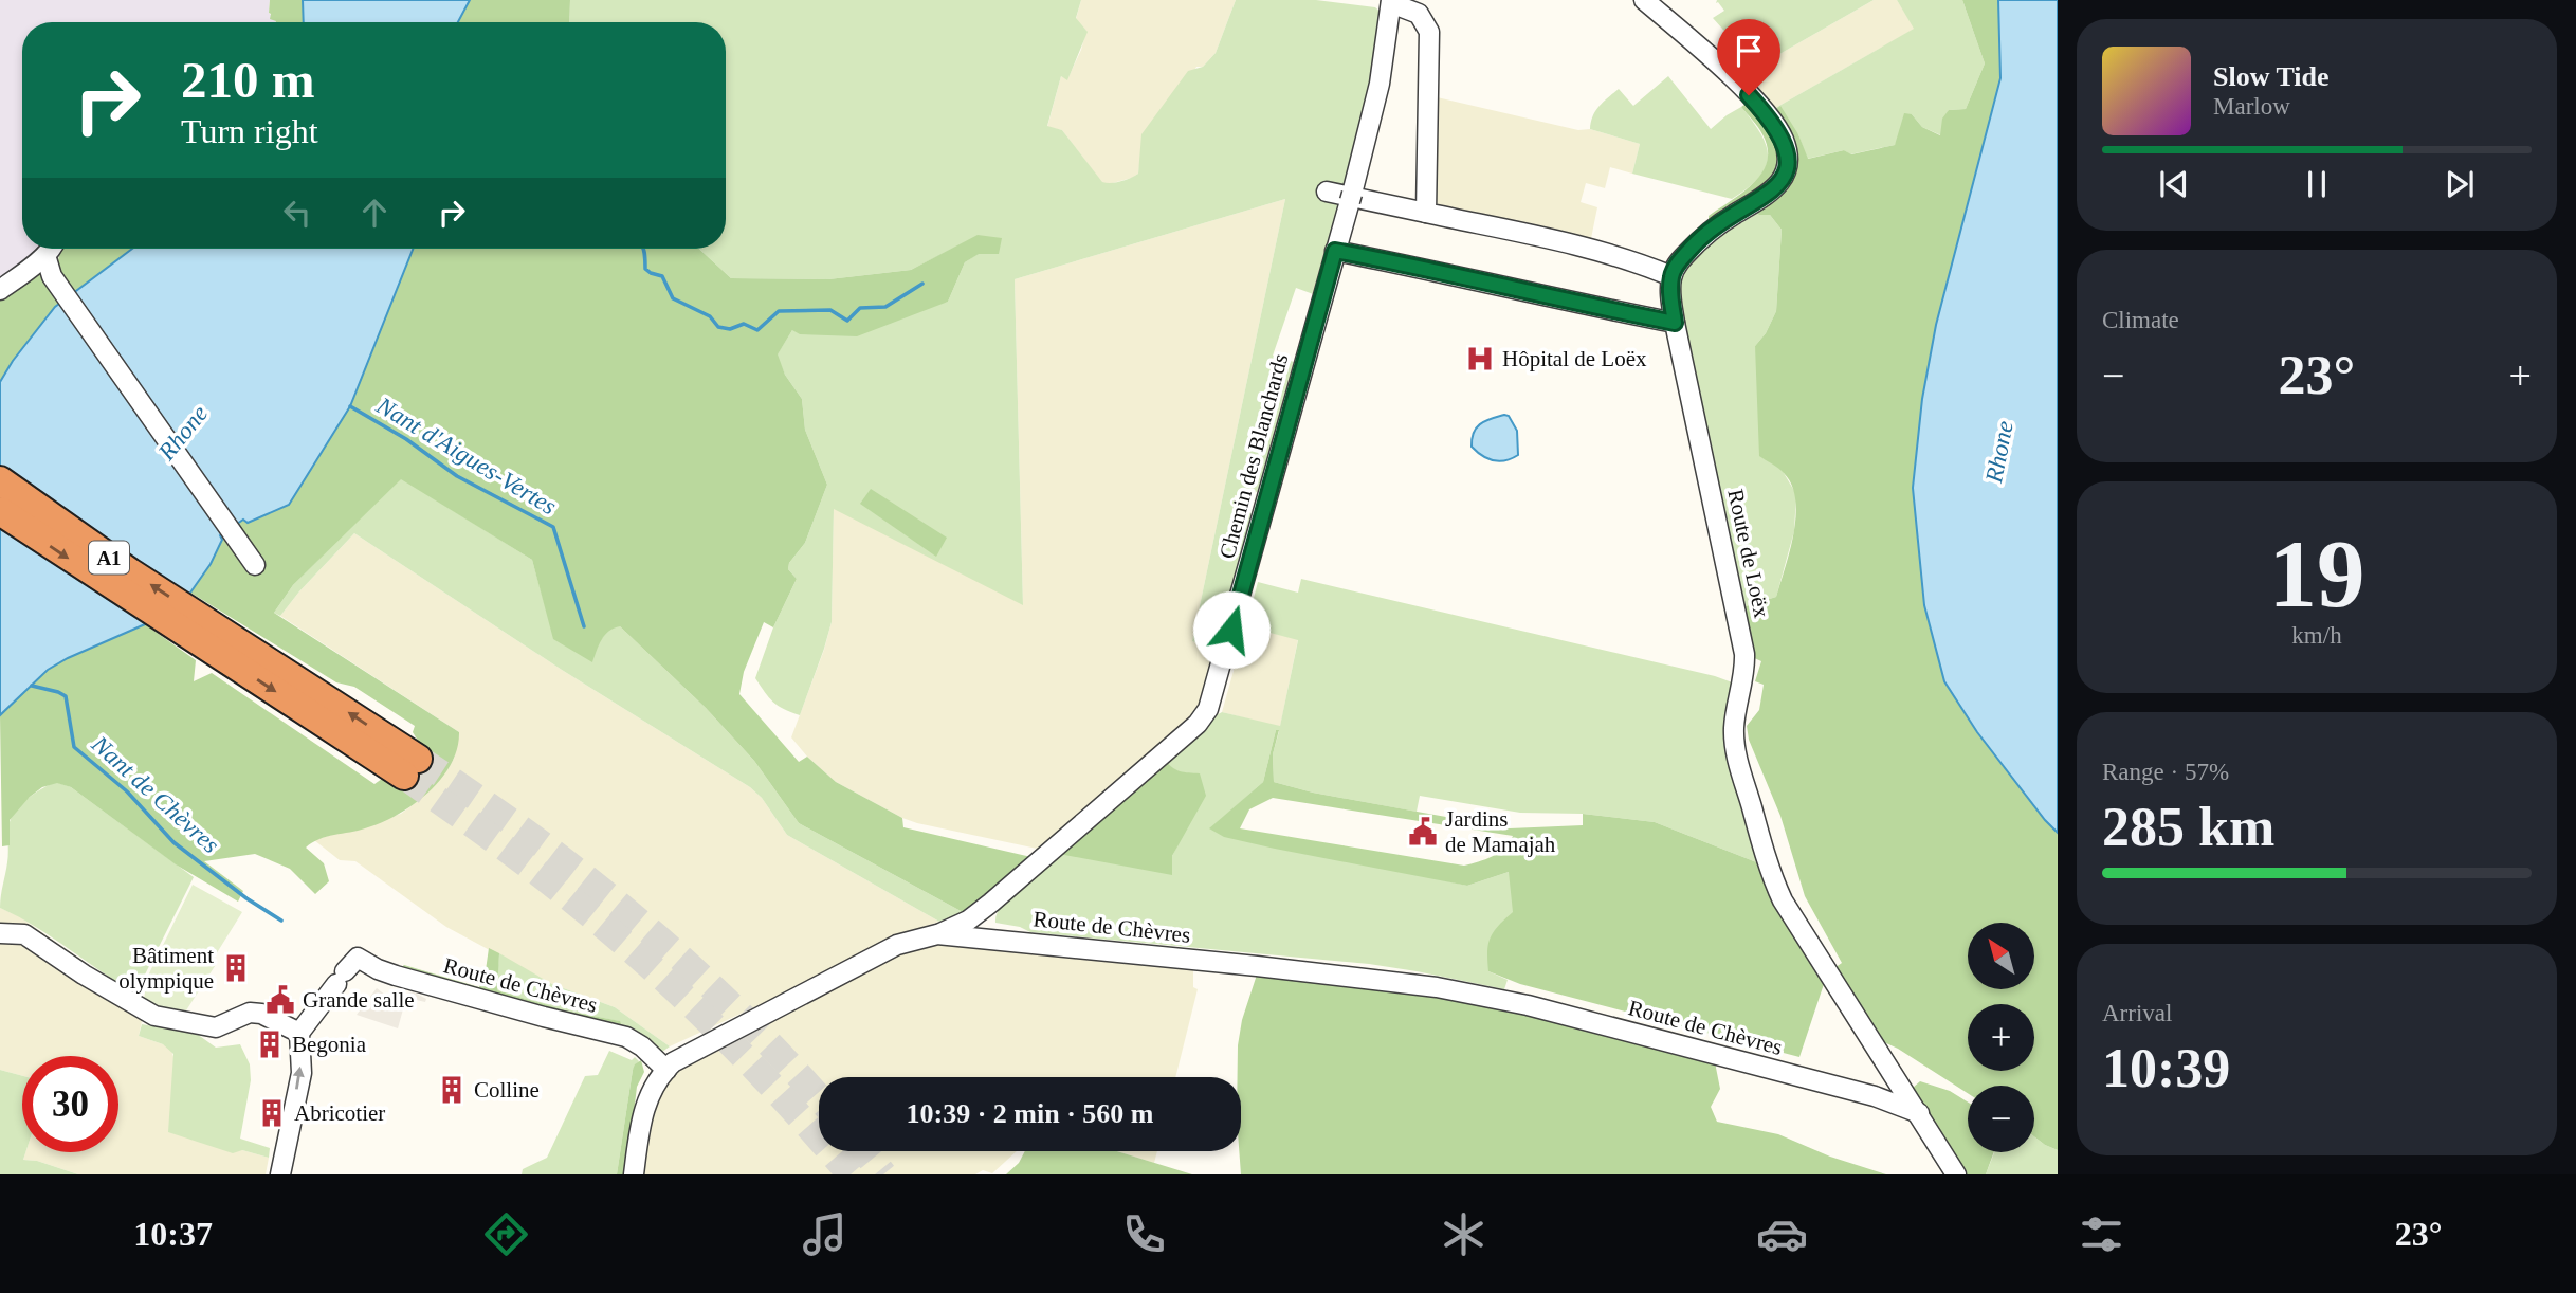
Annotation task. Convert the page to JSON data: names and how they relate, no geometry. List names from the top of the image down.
{
  "streets": {
    "highway": ["A1"],
    "street": ["Chemin des Blanchards", "Route de Loëx", "Route de Chèvres"]
  },
  "crossings": [
    ["Chemin des Blanchards", "Route de Chèvres"],
    ["Route de Loëx", "Route de Chèvres"]
  ],
  "water": ["Rhone", "Nant d'Aigues-Vertes", "Nant de Chèvres"],
  "places": {
    "hospital": ["Hôpital de Loëx"],
    "public building": ["Jardins de Mamajah", "Grande salle"],
    "building": [
      "Bâtiment olympique",
      "Begonia",
      "Colline",
      "Abricotier"
    ]
  },
  "north": "top left",
  "page": {
    "turn": ["210 m", "Turn right"],
    "song": ["Slow Tide", "Marlow"],
    "tile": [
      "Climate",
      ["19", "km/h"],
      ["Range · 57%", "285 km"],
      ["Arrival", "10:39"]
    ],
    "heat": ["−", "23°", "+"],
    "map_buttons": ["+", "−"],
    "limit": "30",
    "trip": "10:39 · 2 min · 560 m",
    "tabs": ["10:37", "23°"]
  }
}
